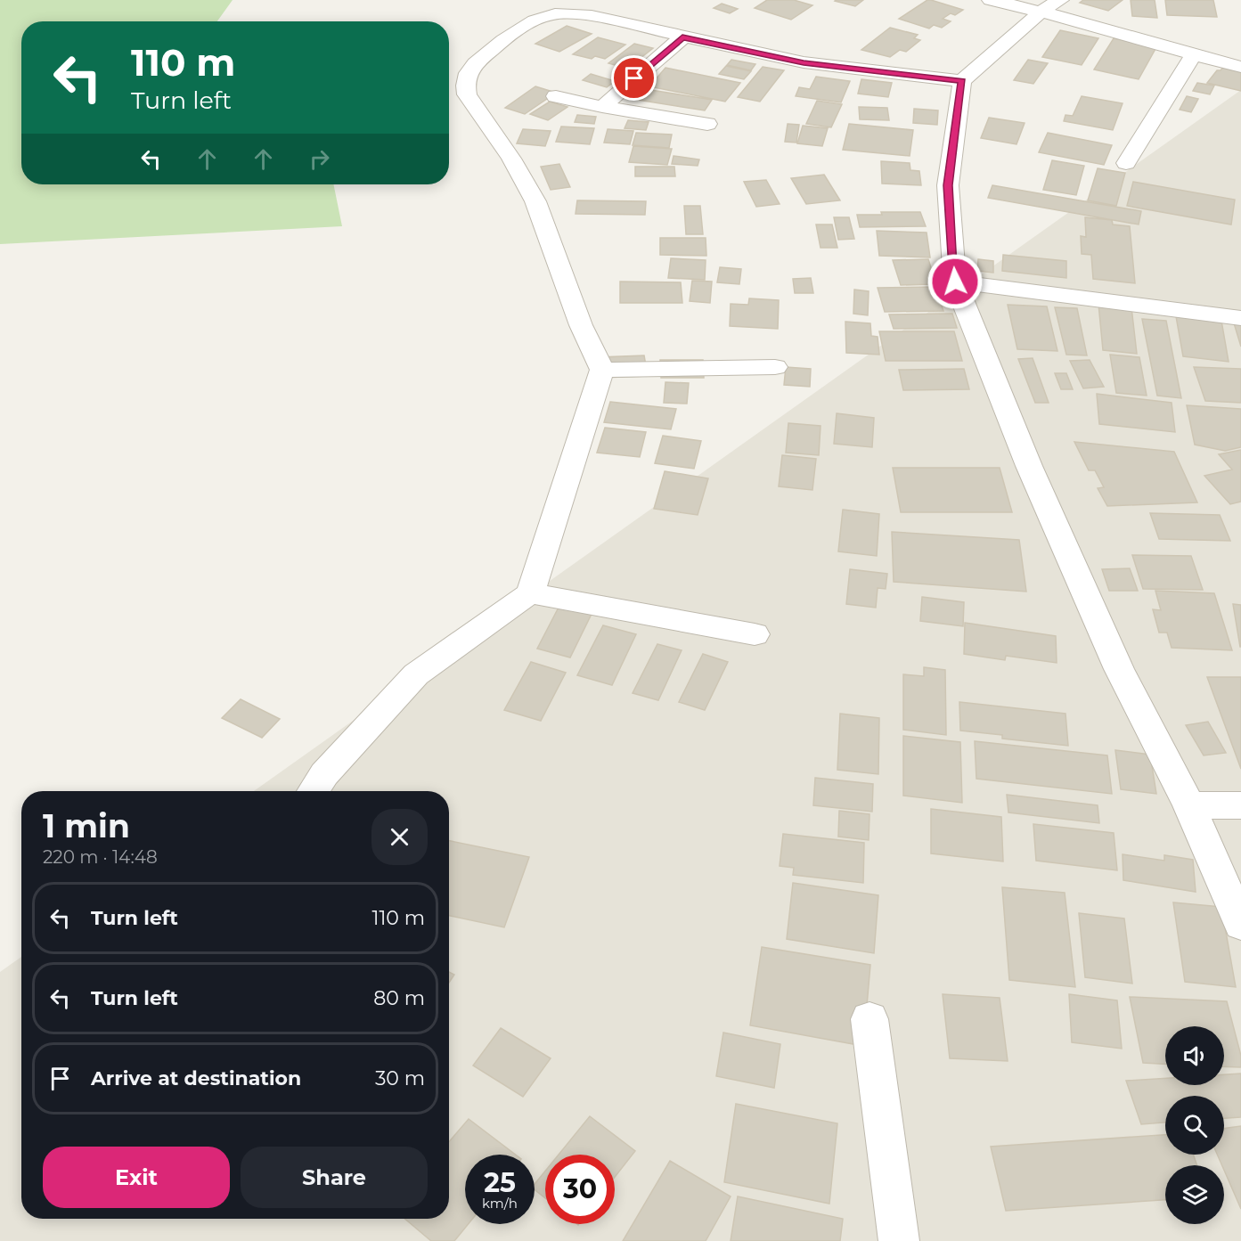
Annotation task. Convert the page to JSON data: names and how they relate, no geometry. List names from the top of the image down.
{
  "page": {
    "turn": ["110 m", "Turn left"],
    "heading": ["1 min", "220 m · 14:48"],
    "list": [
      {
        "name": "Turn left",
        "value": "110 m"
      },
      {
        "name": "Turn left",
        "value": "80 m"
      },
      {
        "name": "Arrive at destination",
        "value": "30 m"
      }
    ],
    "buttons": ["Exit", "Share"],
    "speed": "25 km/h",
    "limit": "30"
  }
}
